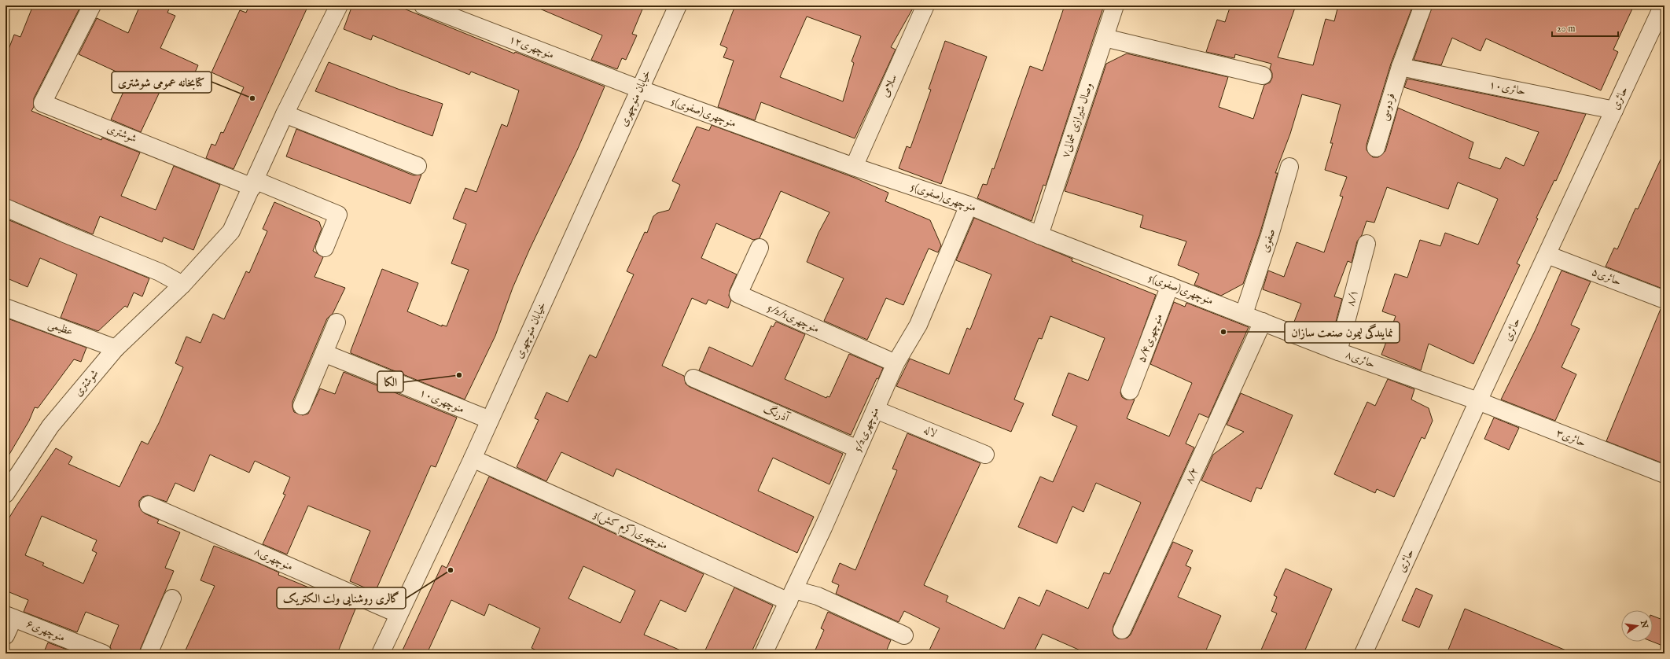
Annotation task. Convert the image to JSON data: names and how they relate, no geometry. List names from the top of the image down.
{
  "streets": {
    "street": [
      "منوچهری۱۲",
      "سلامی",
      "حائری۱۰",
      "خیابان منوچهری",
      "حائری",
      "فردوسی",
      "5منوچهری(صفوی)",
      "وصال شیرازی شمالی۷",
      "شوشتری",
      "صفوی",
      "حائری۵",
      "۸/۱",
      "5/2/1منوچهری",
      "عظیمی",
      "منوچهری۵/۴",
      "حائری۸",
      "منوچهری۱۰",
      "آذرنگ",
      "5/2منوچهری",
      "لاله",
      "حائری۳",
      "۸/۲",
      "3منوچهری(کرم کش)",
      "منوچهری۸",
      "منوچهری۶"
    ]
  },
  "crossings": [
    ["منوچهری۱۲", "خیابان منوچهری"],
    ["منوچهری۱۲", "5منوچهری(صفوی)"],
    ["سلامی", "5منوچهری(صفوی)"],
    ["حائری۱۰", "حائری"],
    ["حائری۱۰", "فردوسی"],
    ["خیابان منوچهری", "5منوچهری(صفوی)"],
    ["خیابان منوچهری", "منوچهری۱۰"],
    ["خیابان منوچهری", "3منوچهری(کرم کش)"],
    ["خیابان منوچهری", "منوچهری۸"],
    ["حائری", "حائری۵"],
    ["حائری", "حائری۸"],
    ["حائری", "حائری۳"],
    ["5منوچهری(صفوی)", "وصال شیرازی شمالی۷"],
    ["5منوچهری(صفوی)", "صفوی"],
    ["5منوچهری(صفوی)", "منوچهری۵/۴"],
    ["5منوچهری(صفوی)", "حائری۸"],
    ["5منوچهری(صفوی)", "5/2منوچهری"],
    ["شوشتری", "عظیمی"],
    ["صفوی", "حائری۸"],
    ["۸/۱", "حائری۸"],
    ["5/2/1منوچهری", "5/2منوچهری"],
    ["حائری۸", "حائری۳"],
    ["حائری۸", "۸/۲"],
    ["آذرنگ", "5/2منوچهری"],
    ["5/2منوچهری", "لاله"],
    ["5/2منوچهری", "3منوچهری(کرم کش)"]
  ],
  "places": [
    "کتابخانه عمومی شوشتری",
    "نمایندگی لیمون صنعت سازان",
    "الکا",
    "گالری روشنایی ولت الکتریک"
  ],
  "scale_bar": "20 m",
  "north": "right"
}
